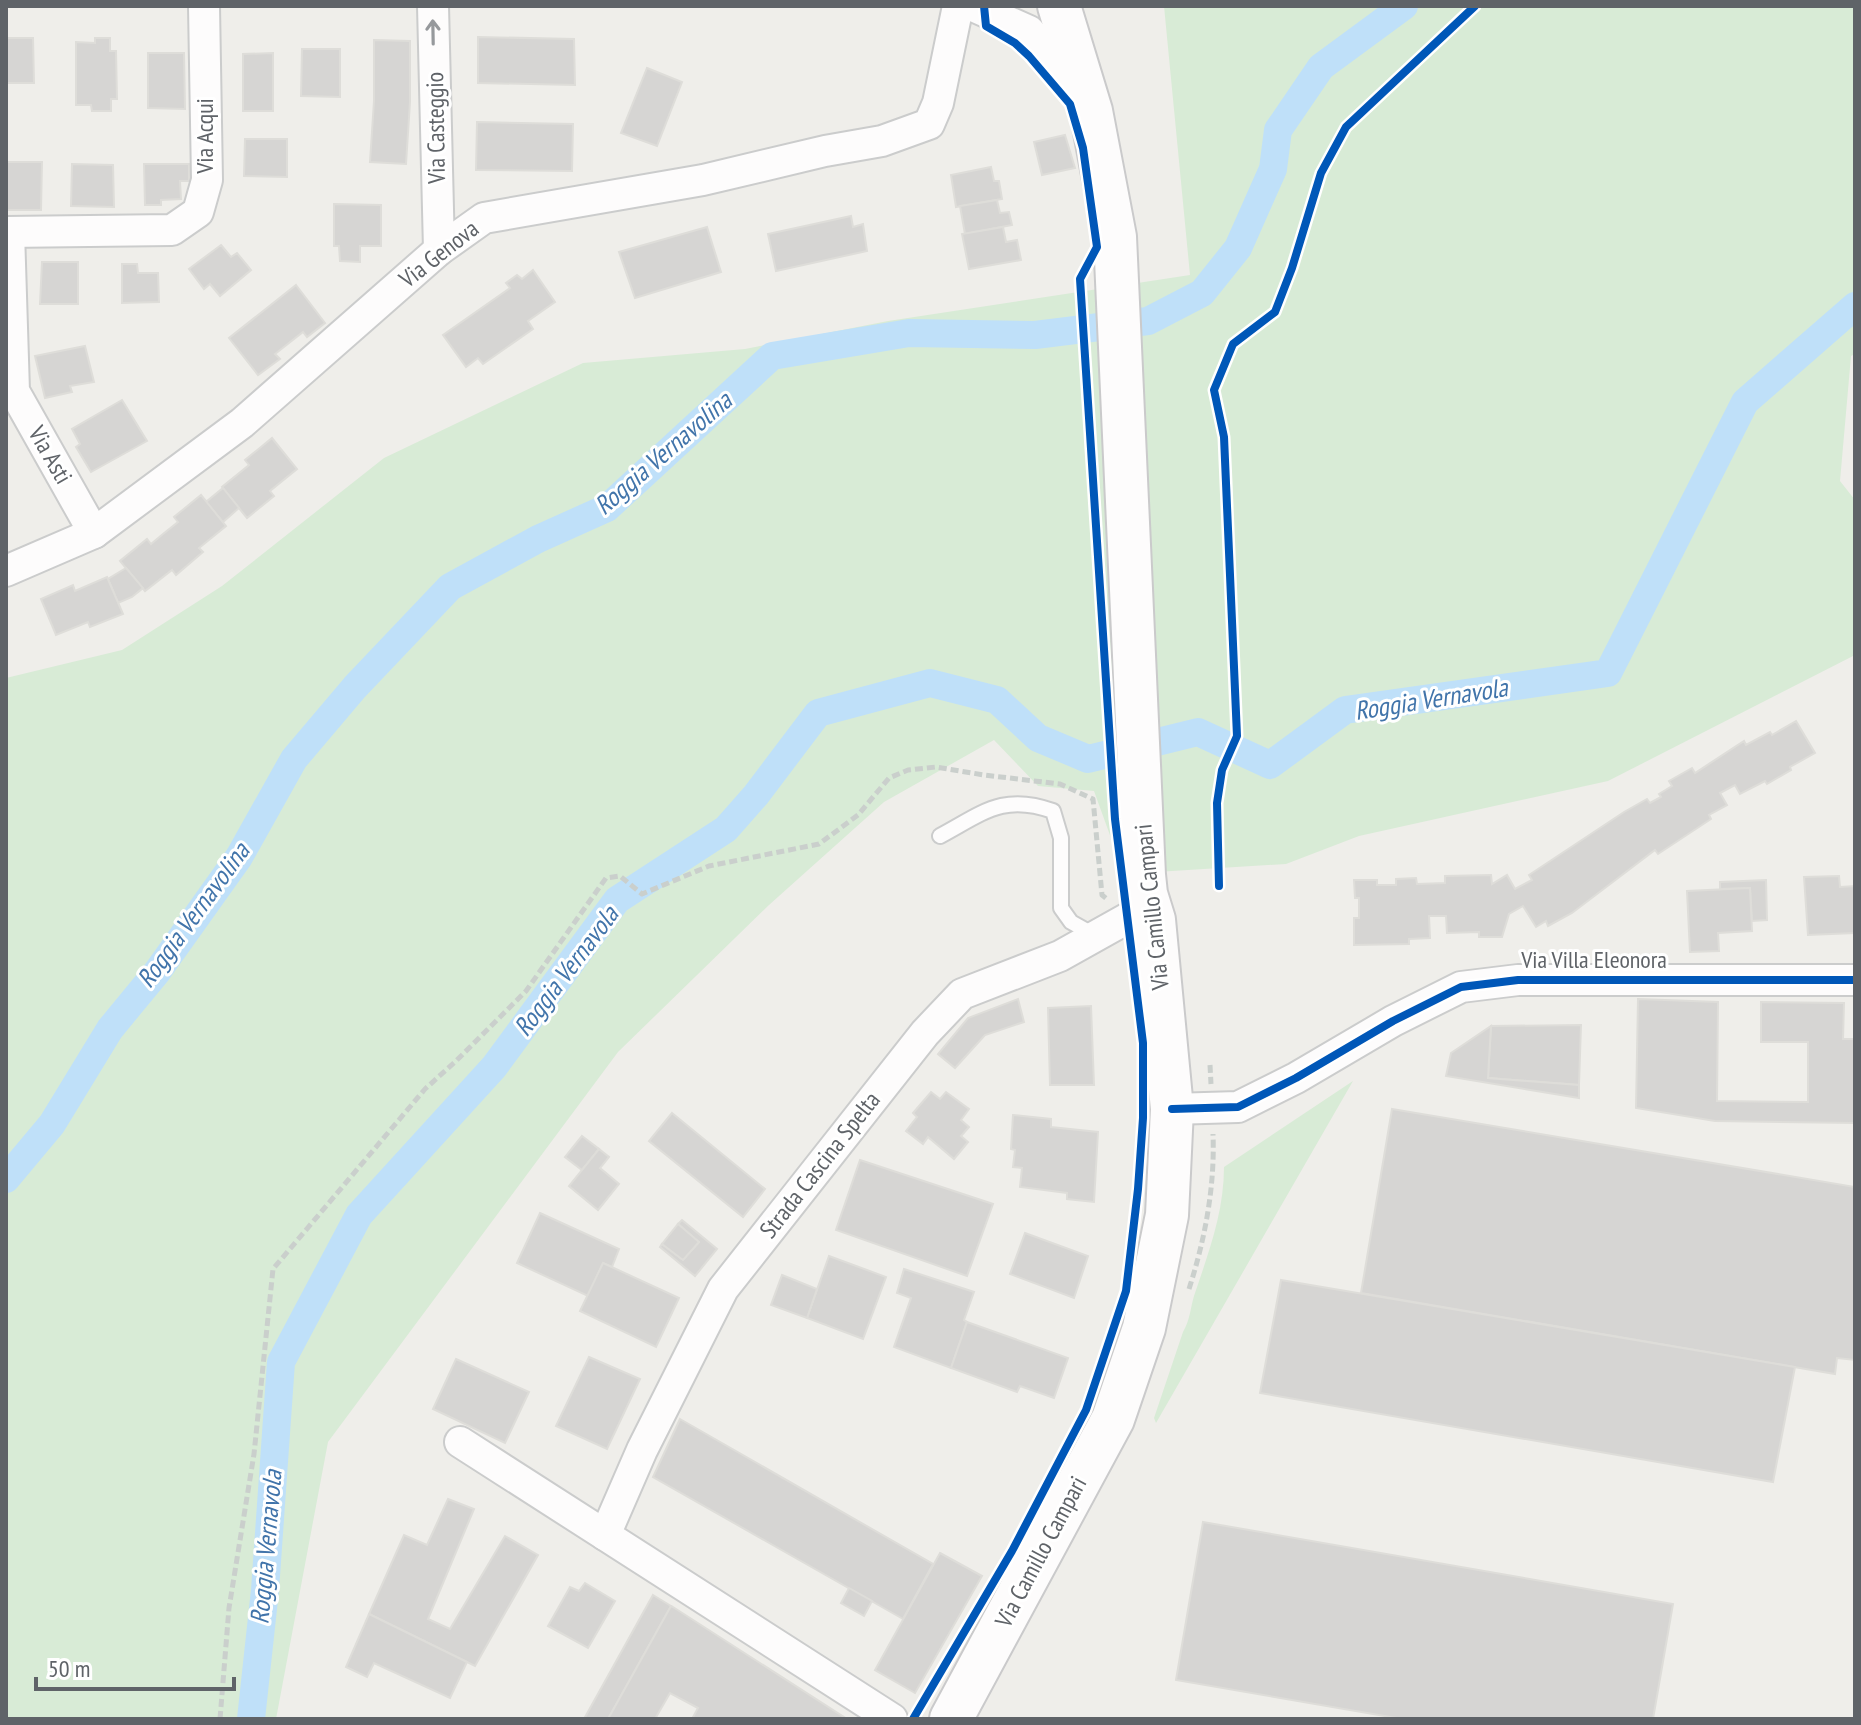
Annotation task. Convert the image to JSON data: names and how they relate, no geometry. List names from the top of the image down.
{
  "streets": {
    "street": [
      "Via Casteggio",
      "Via Acqui",
      "Via Genova",
      "Via Asti",
      "Via Camillo Campari",
      "Via Villa Eleonora",
      "Strada Cascina Spelta"
    ]
  },
  "crossings": [
    ["Via Casteggio", "Via Genova"],
    ["Via Acqui", "Via Asti"],
    ["Via Genova", "Via Asti"],
    ["Via Camillo Campari", "Via Villa Eleonora"],
    ["Via Camillo Campari", "Strada Cascina Spelta"]
  ],
  "one_way": ["Via Casteggio"],
  "water": ["Roggia Vernavolina", "Roggia Vernavola"],
  "scale_bar": "50 m"
}
